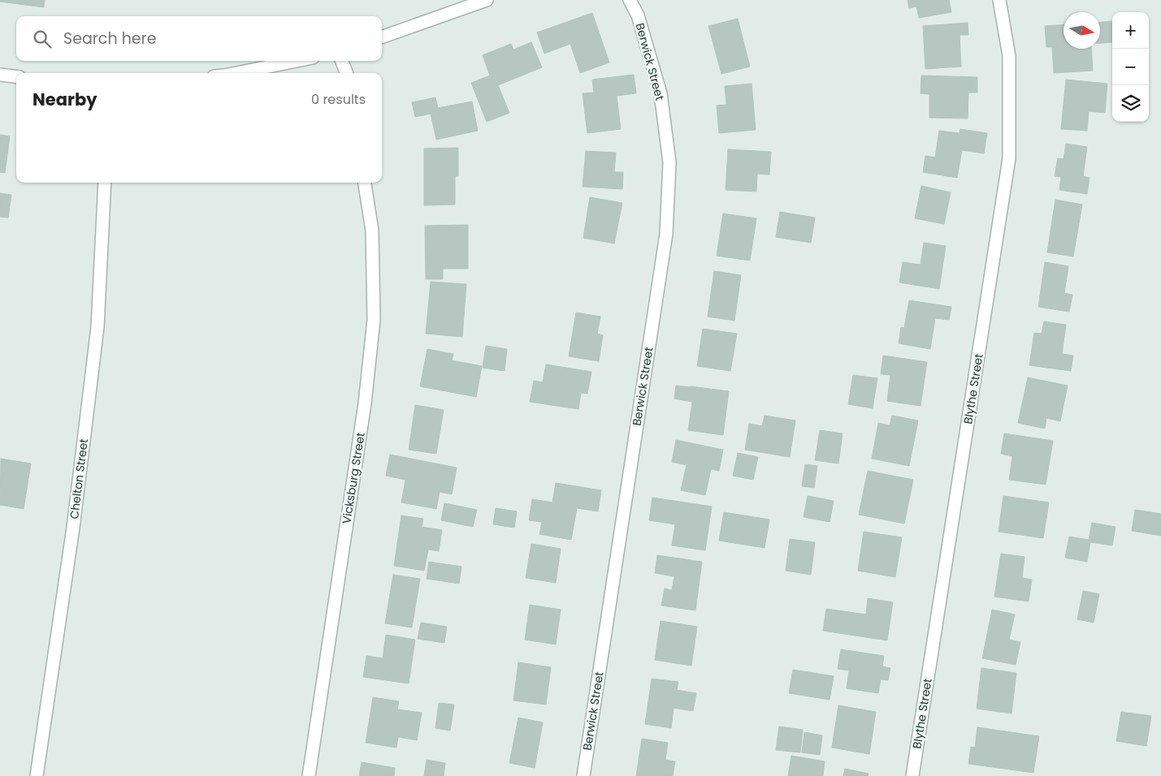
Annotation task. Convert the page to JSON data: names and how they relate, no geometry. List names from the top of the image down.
{
  "streets": {
    "street": [
      "Berwick Street",
      "Blythe Street",
      "Vicksburg Street",
      "Chelton Street"
    ]
  },
  "north": "right",
  "page": {
    "map_buttons": ["+", "−"],
    "search": "Search here",
    "heading": ["Nearby", "0 results"]
  }
}
